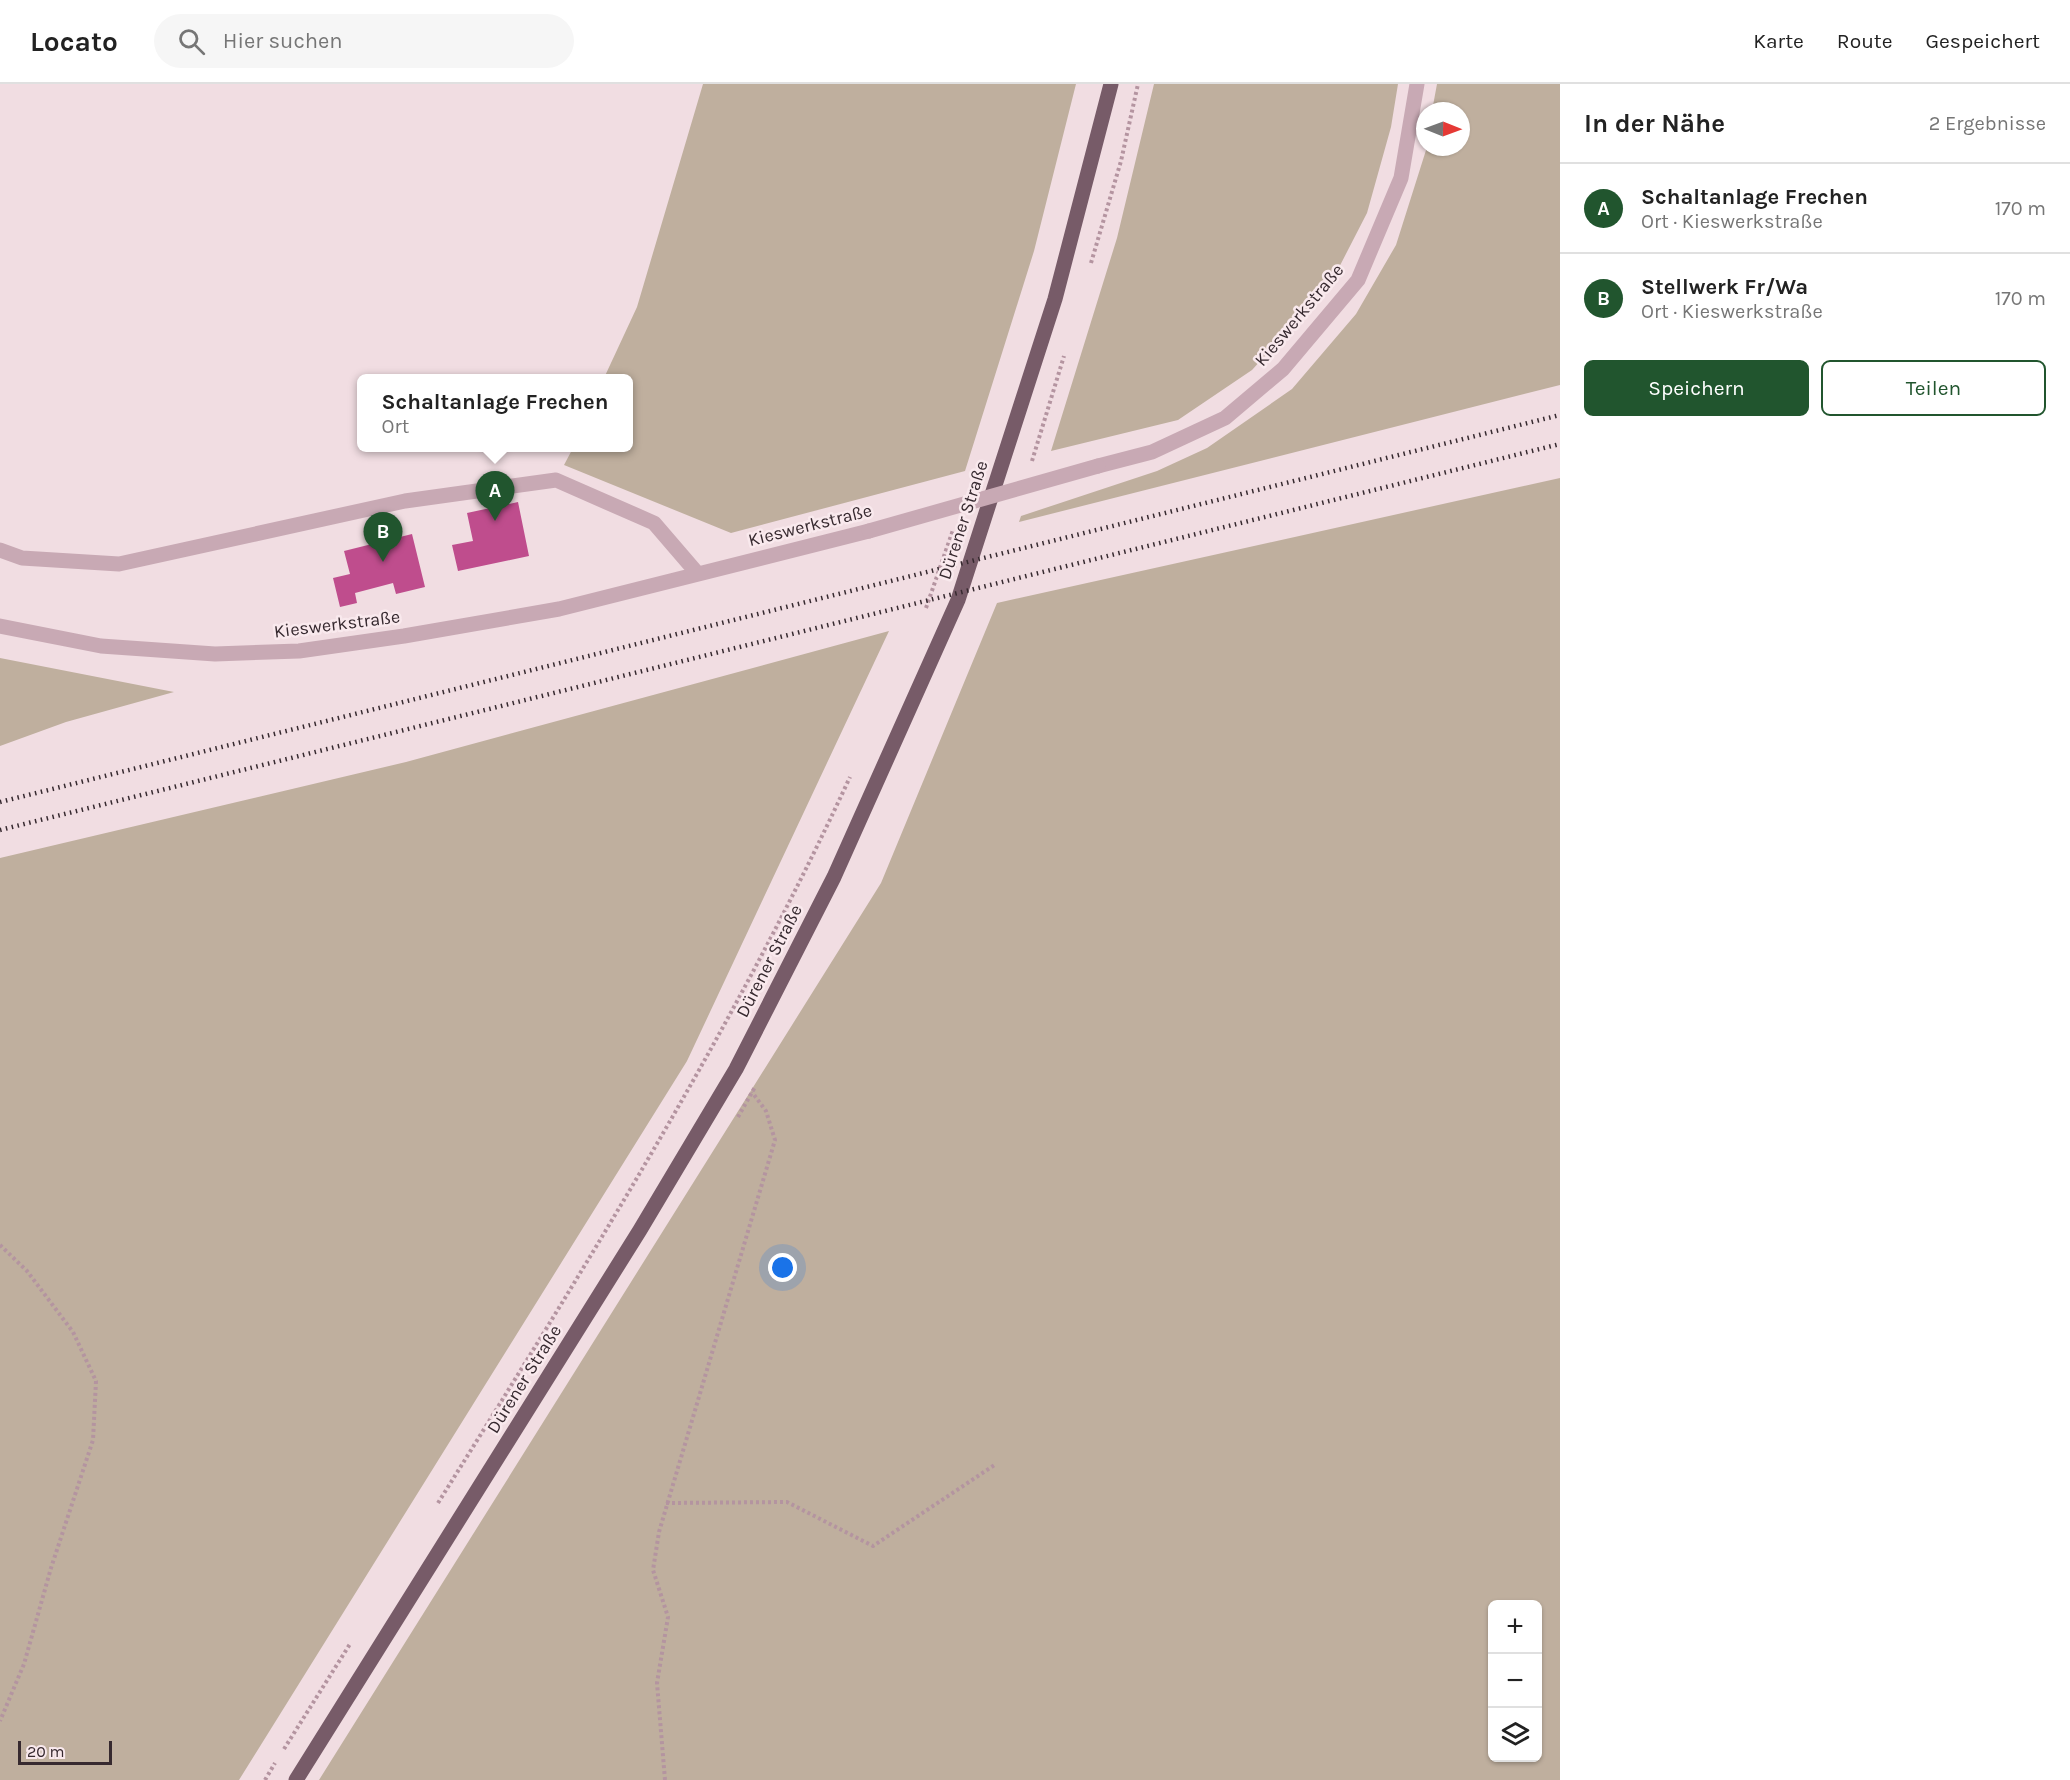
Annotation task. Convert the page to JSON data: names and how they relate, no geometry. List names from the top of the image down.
{
  "streets": {
    "main road": ["Dürener Straße"],
    "street": ["Kieswerkstraße"]
  },
  "scale_bar": "20 m",
  "north": "right",
  "page": {
    "header": "Locato",
    "search": "Hier suchen",
    "nav": ["Karte", "Route", "Gespeichert"],
    "heading": ["In der Nähe", "2 Ergebnisse"],
    "list": [
      {
        "mark": "A",
        "name": "Schaltanlage Frechen",
        "note": "Ort · Kieswerkstraße",
        "value": "170 m"
      },
      {
        "mark": "B",
        "name": "Stellwerk Fr/Wa",
        "note": "Ort · Kieswerkstraße",
        "value": "170 m"
      }
    ],
    "buttons": ["Speichern", "Teilen"],
    "popup": ["Schaltanlage Frechen", "Ort"],
    "pins": ["A", "B"],
    "map_buttons": ["+", "−"],
    "scale": "20 m"
  }
}
